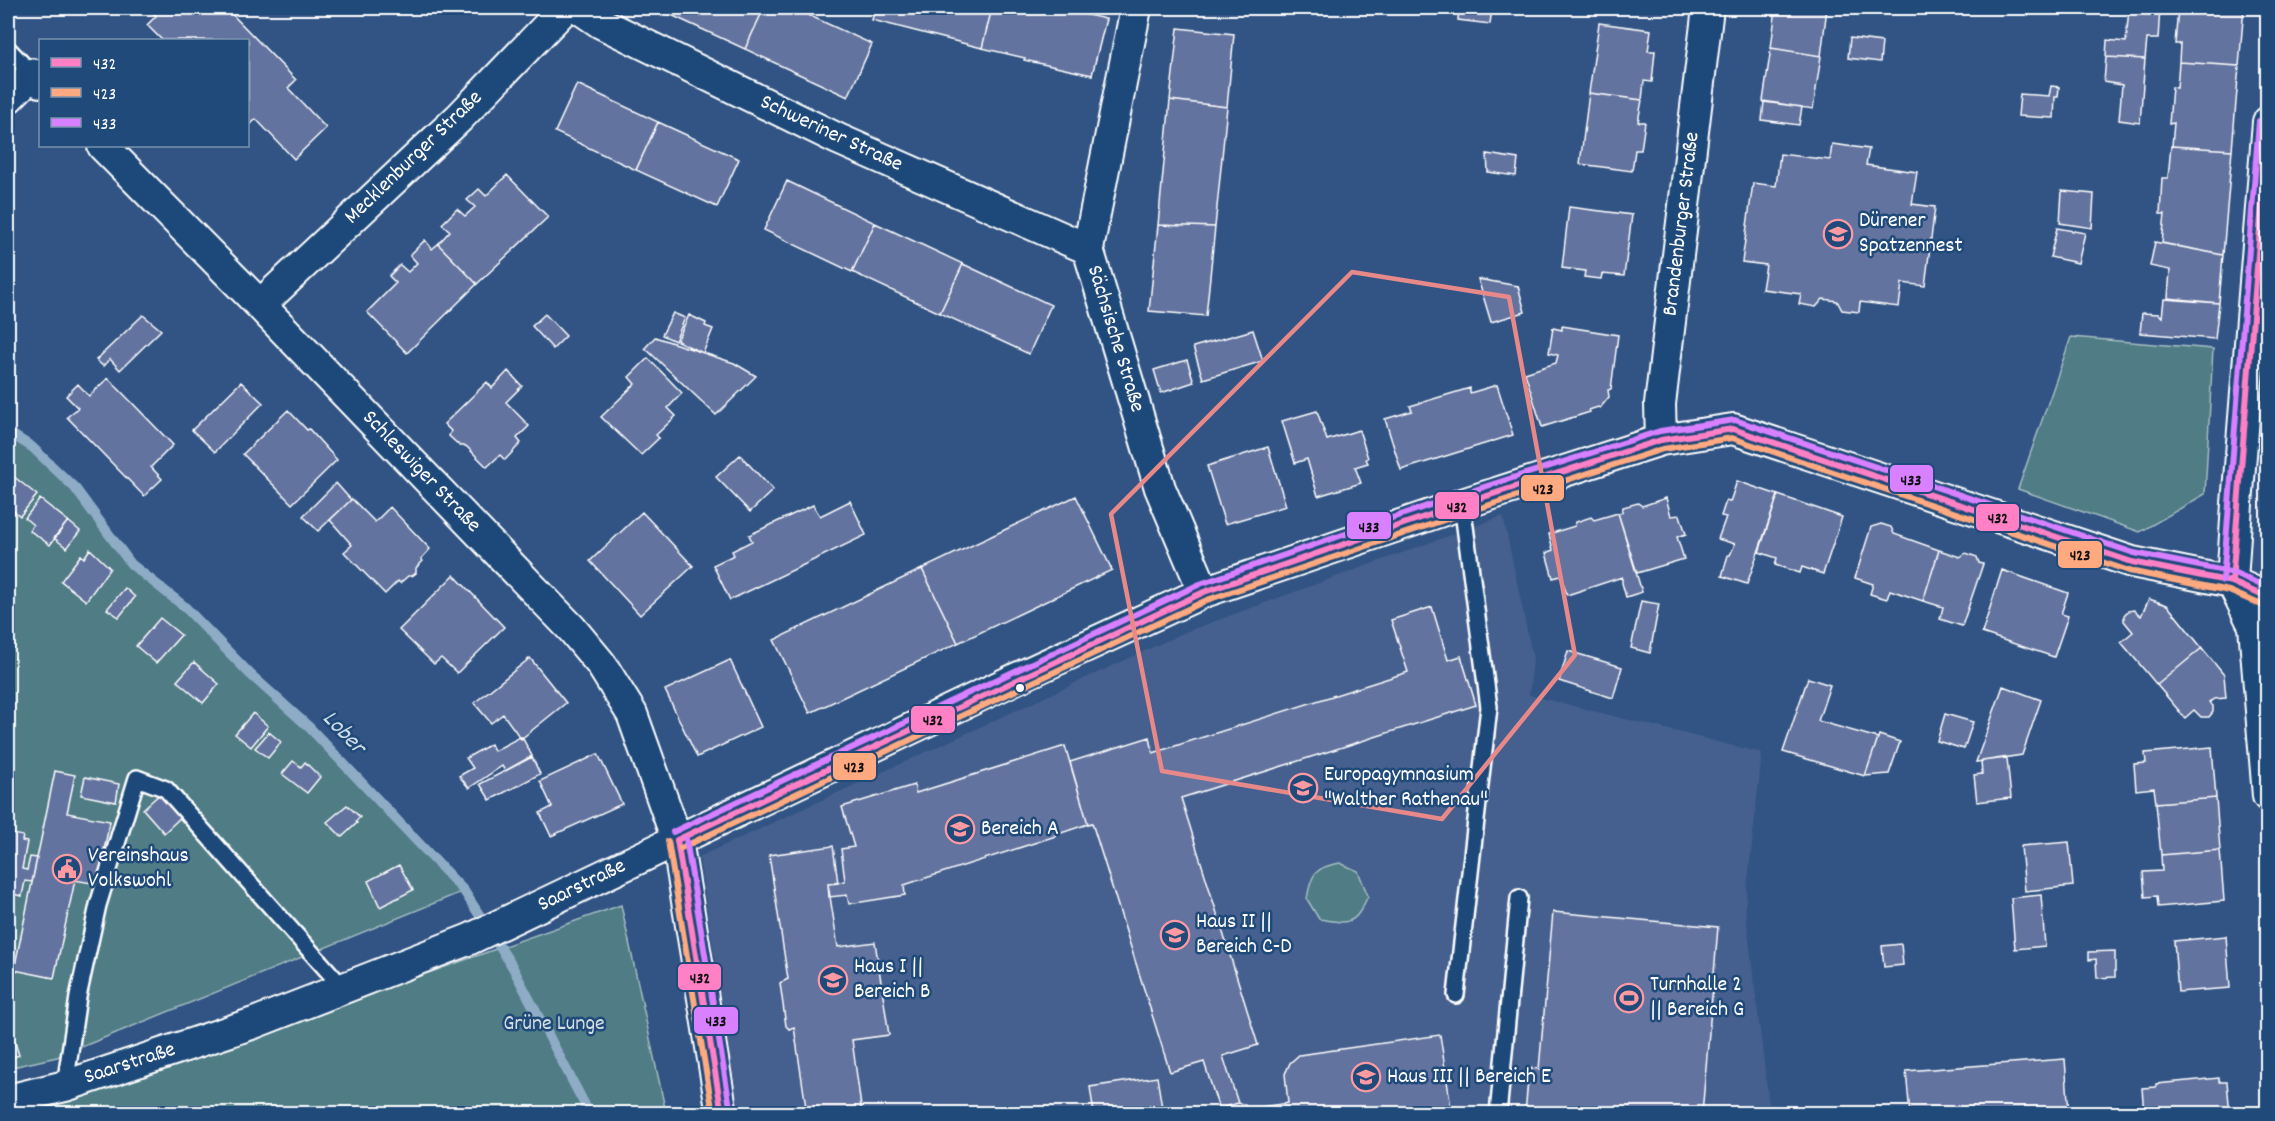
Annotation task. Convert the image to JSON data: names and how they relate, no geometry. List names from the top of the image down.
{
  "streets": {
    "street": [
      "Schweriner Straße",
      "Mecklenburger Straße",
      "Brandenburger Straße",
      "Sächsische Straße",
      "Schleswiger Straße",
      "Saarstraße"
    ]
  },
  "crossings": [
    ["Schweriner Straße", "Sächsische Straße"],
    ["Mecklenburger Straße", "Schleswiger Straße"],
    ["Brandenburger Straße", "Saarstraße"],
    ["Sächsische Straße", "Saarstraße"],
    ["Schleswiger Straße", "Saarstraße"]
  ],
  "water": ["Lober"],
  "parks": ["Grüne Lunge"],
  "places": {
    "school or university": [
      "Dürener Spatzennest",
      "Europagymnasium \"Walther Rathenau\"",
      "Bereich A",
      "Haus II || Bereich C-D",
      "Haus I || Bereich B",
      "Haus III || Bereich E"
    ],
    "public building": ["Vereinshaus Volkswohl"],
    "sports": ["Turnhalle 2 || Bereich G"]
  },
  "lines": ["transit line 433", "transit line 432", "transit line 423"],
  "legend": ["432", "423", "433"]
}
